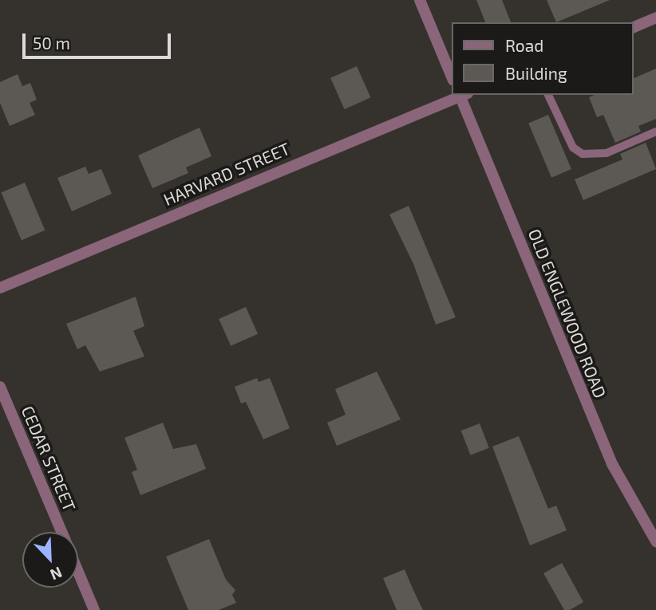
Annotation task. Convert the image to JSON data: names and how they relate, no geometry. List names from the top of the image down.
{
  "streets": {
    "street": ["HARVARD STREET", "OLD ENGLEWOOD ROAD", "CEDAR STREET"]
  },
  "crossings": [
    ["HARVARD STREET", "OLD ENGLEWOOD ROAD"]
  ],
  "legend": ["Road", "Building"],
  "scale_bar": "50 m",
  "north": "bottom right"
}
